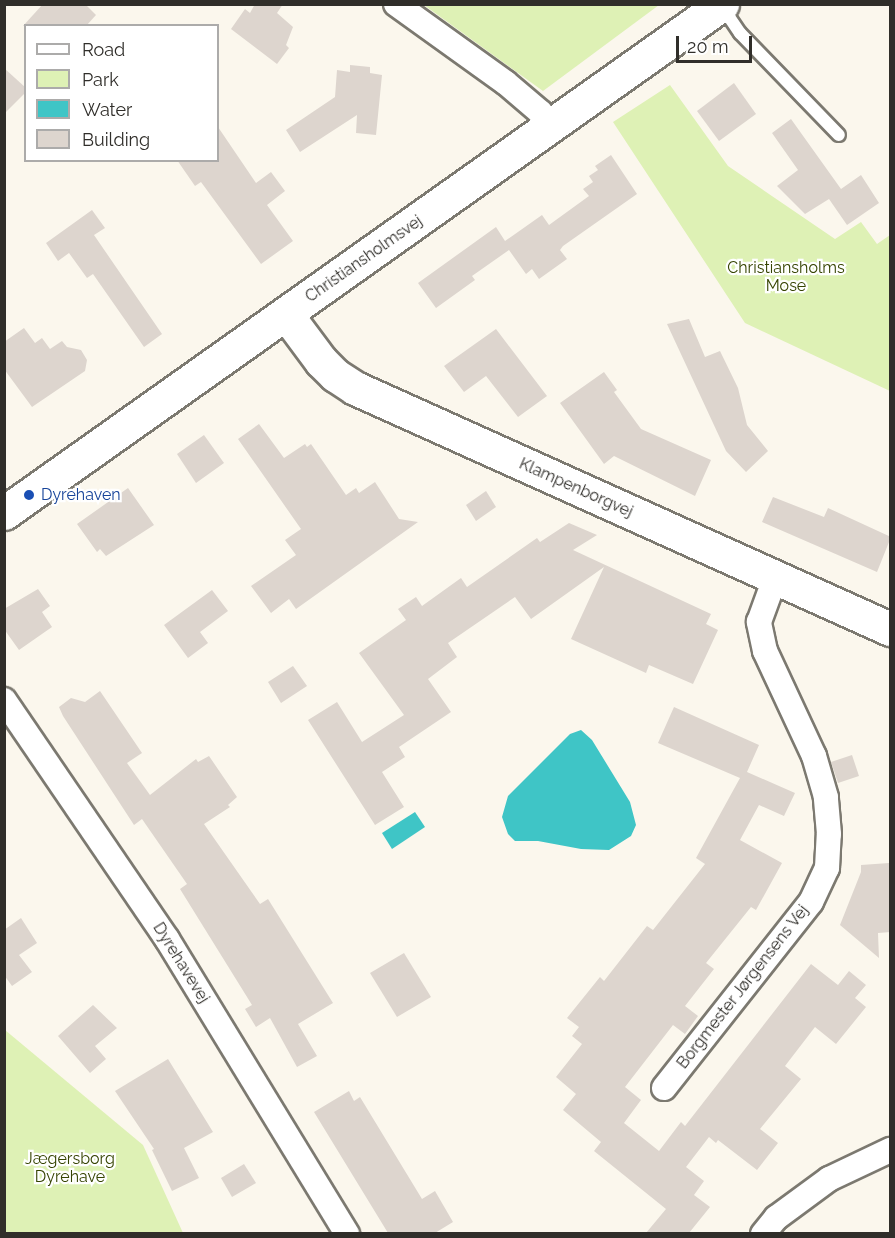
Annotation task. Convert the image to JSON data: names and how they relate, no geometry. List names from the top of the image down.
{
  "streets": {
    "street": [
      "Christiansholmsvej",
      "Klampenborgvej",
      "Dyrehavevej",
      "Borgmester Jørgensens Vej"
    ]
  },
  "crossings": [
    ["Christiansholmsvej", "Klampenborgvej"],
    ["Klampenborgvej", "Borgmester Jørgensens Vej"]
  ],
  "parks": ["Christiansholms Mose", "Jægersborg Dyrehave"],
  "places": ["Dyrehaven"],
  "legend": [
    "Road",
    "Park",
    "Water",
    "Building"
  ],
  "scale_bar": "20 m"
}
